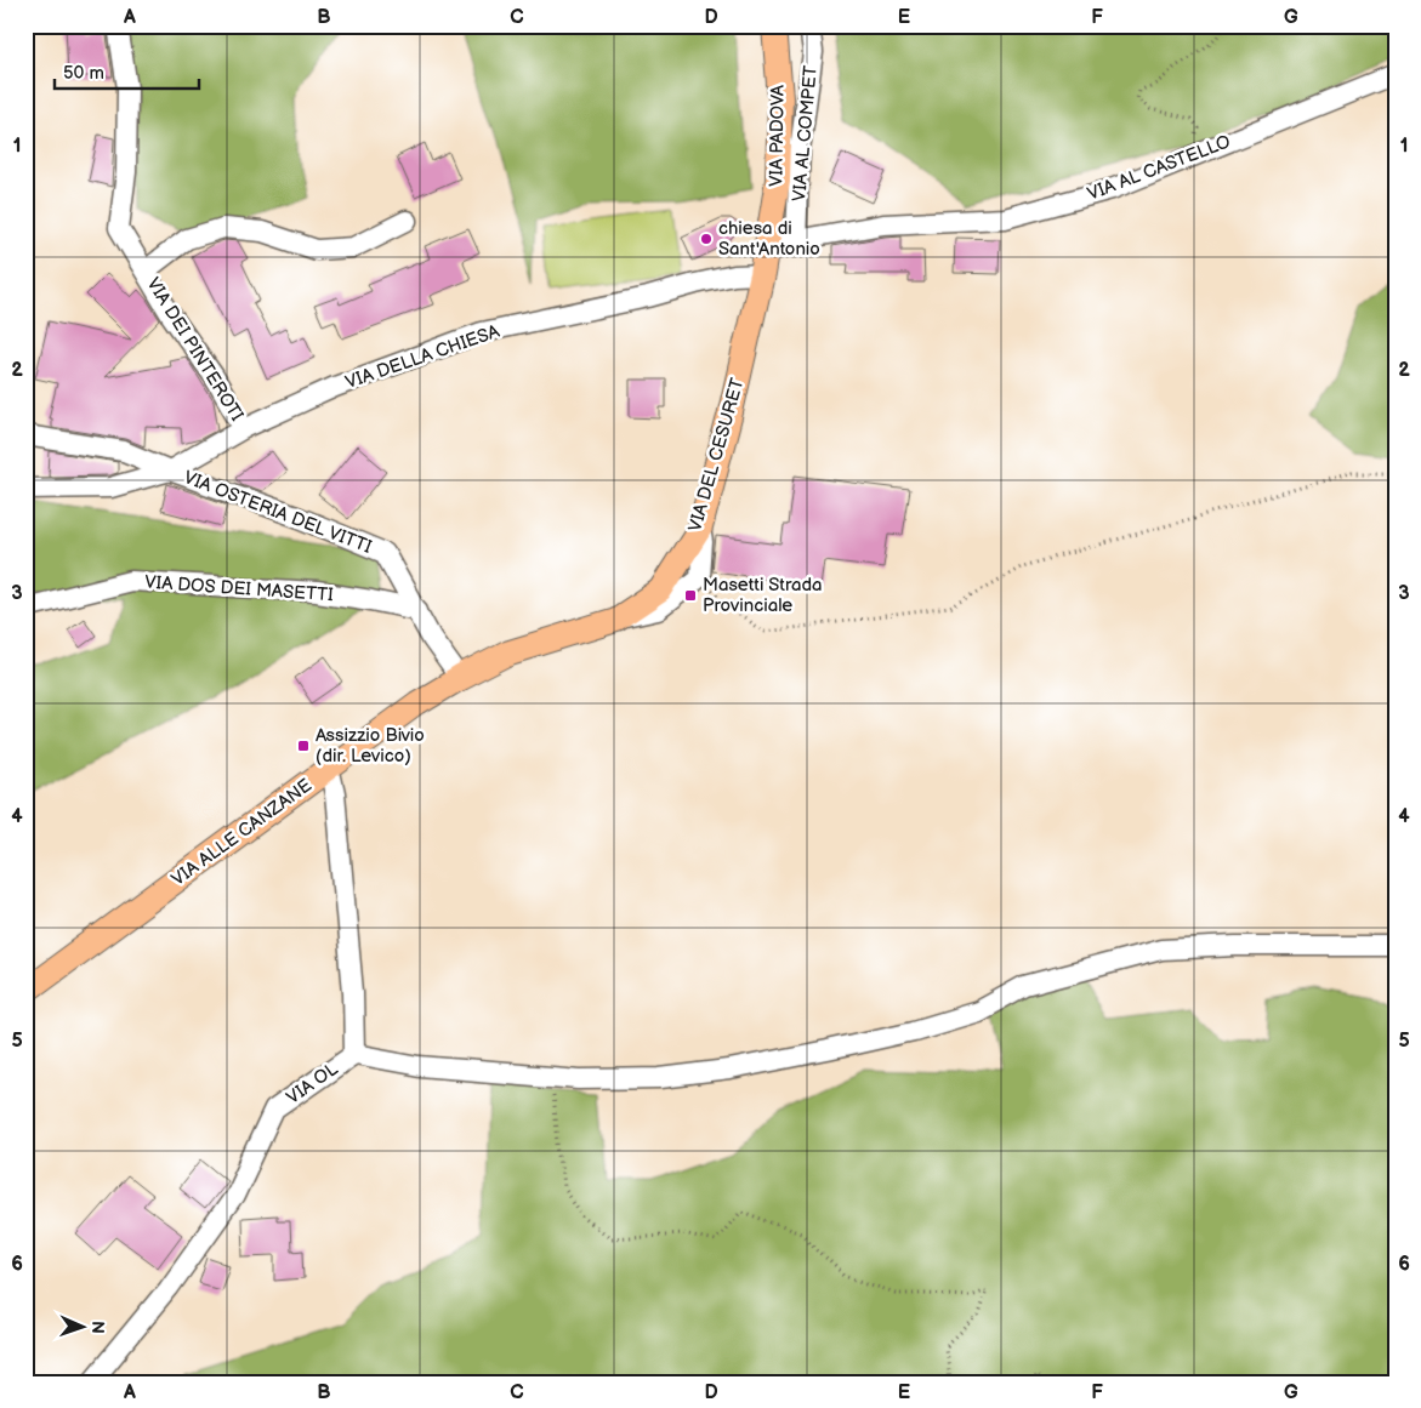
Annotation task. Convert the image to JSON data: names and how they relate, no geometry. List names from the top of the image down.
{
  "streets": {
    "main road": ["VIA PADOVA", "VIA DEL CESURET", "VIA ALLE CANZANE"],
    "street": [
      "VIA AL COMPET",
      "VIA AL CASTELLO",
      "VIA DEI PINTEROTI",
      "VIA DELLA CHIESA",
      "VIA OSTERIA DEL VITTI",
      "VIA DOS DEI MASETTI",
      "VIA OL"
    ]
  },
  "crossings": [
    ["VIA AL COMPET", "VIA AL CASTELLO"],
    ["VIA PADOVA", "VIA AL CASTELLO"],
    ["VIA PADOVA", "VIA DELLA CHIESA"],
    ["VIA PADOVA", "VIA DEL CESURET"],
    ["VIA DEI PINTEROTI", "VIA DELLA CHIESA"],
    ["VIA DELLA CHIESA", "VIA DEL CESURET"],
    ["VIA DELLA CHIESA", "VIA OSTERIA DEL VITTI"],
    ["VIA DEL CESURET", "VIA OSTERIA DEL VITTI"],
    ["VIA DEL CESURET", "VIA ALLE CANZANE"],
    ["VIA OSTERIA DEL VITTI", "VIA DOS DEI MASETTI"],
    ["VIA OSTERIA DEL VITTI", "VIA ALLE CANZANE"],
    ["VIA ALLE CANZANE", "VIA OL"]
  ],
  "places": {
    "other": ["chiesa di Sant'Antonio"],
    "transit": ["Masetti Strada Provinciale", "Assizzio Bivio (dir. Levico)"]
  },
  "scale_bar": "50 m",
  "north": "right",
  "grid": {
    "columns": [
      "A",
      "B",
      "C",
      "D",
      "E",
      "F",
      "G"
    ],
    "rows": [
      "1",
      "2",
      "3",
      "4",
      "5",
      "6"
    ]
  }
}
